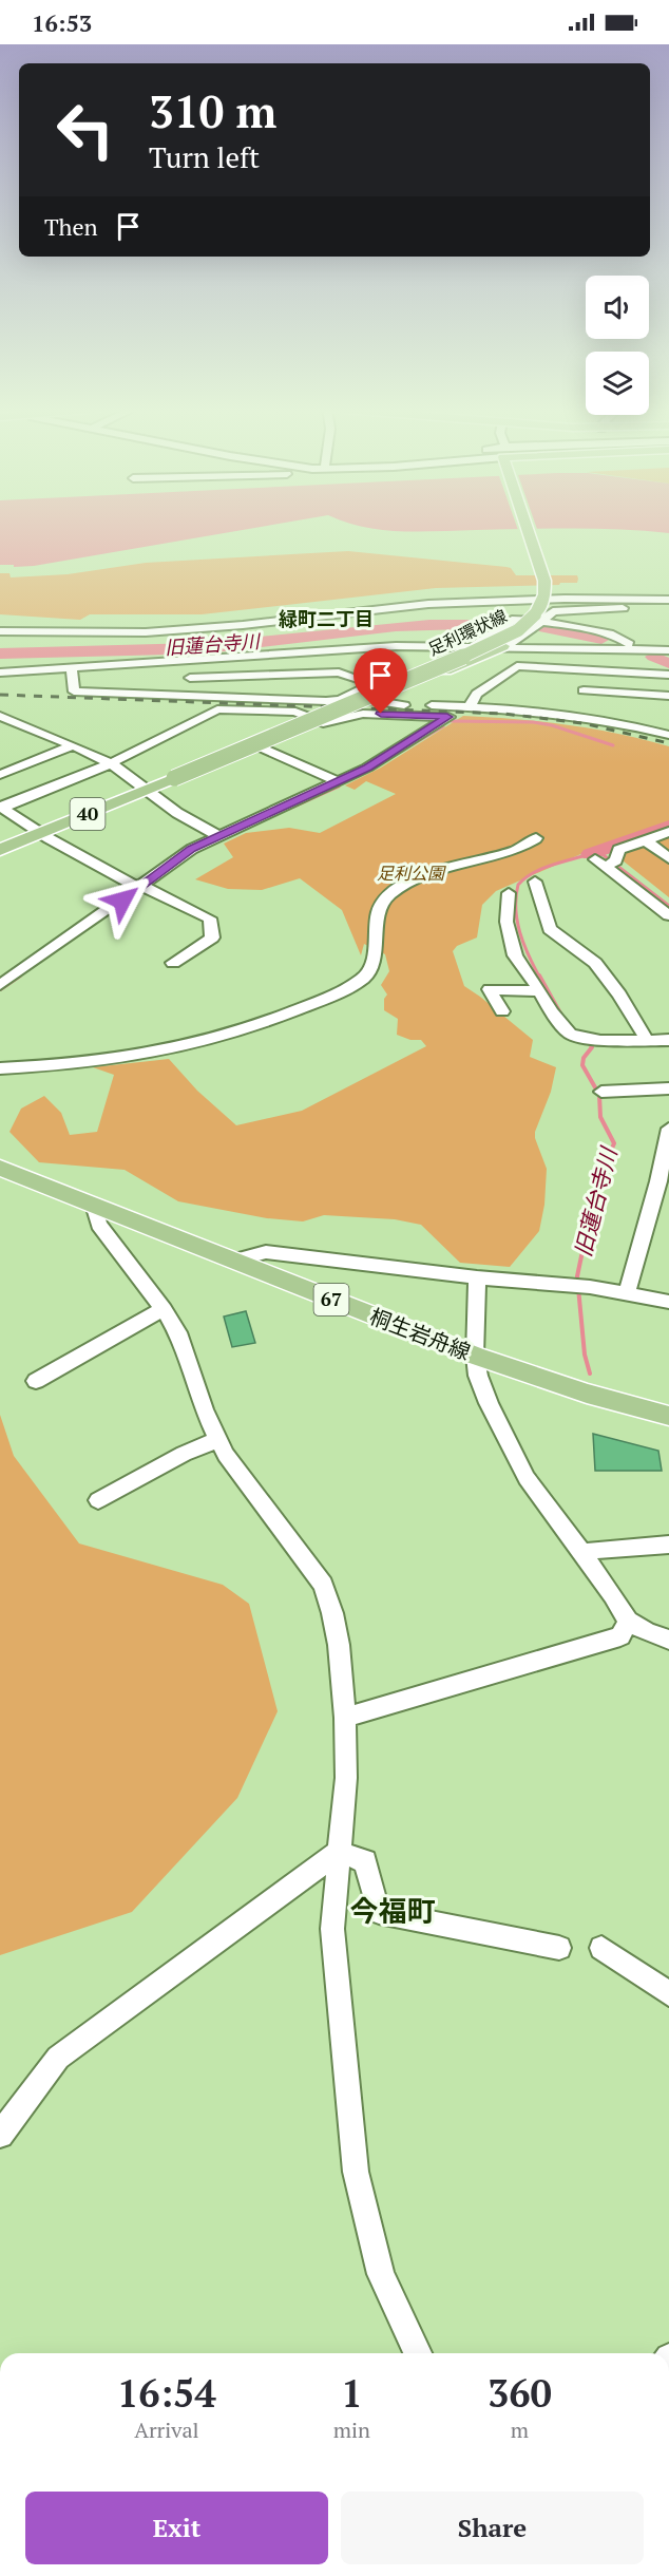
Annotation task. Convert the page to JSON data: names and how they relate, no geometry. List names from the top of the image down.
{
  "streets": {
    "main road": [
      "足利環状線",
      "40",
      "67",
      "桐生岩舟線"
    ]
  },
  "districts": ["緑町二丁目", "今福町"],
  "water": ["旧蓮台寺川"],
  "parks": ["足利公園"],
  "page": {
    "status": "16:53",
    "turn": ["310 m", "Turn left"],
    "then": "Then",
    "eta": [
      "16:54",
      "Arrival",
      "1",
      "min",
      "360",
      "m"
    ],
    "buttons": ["Exit", "Share"]
  }
}
